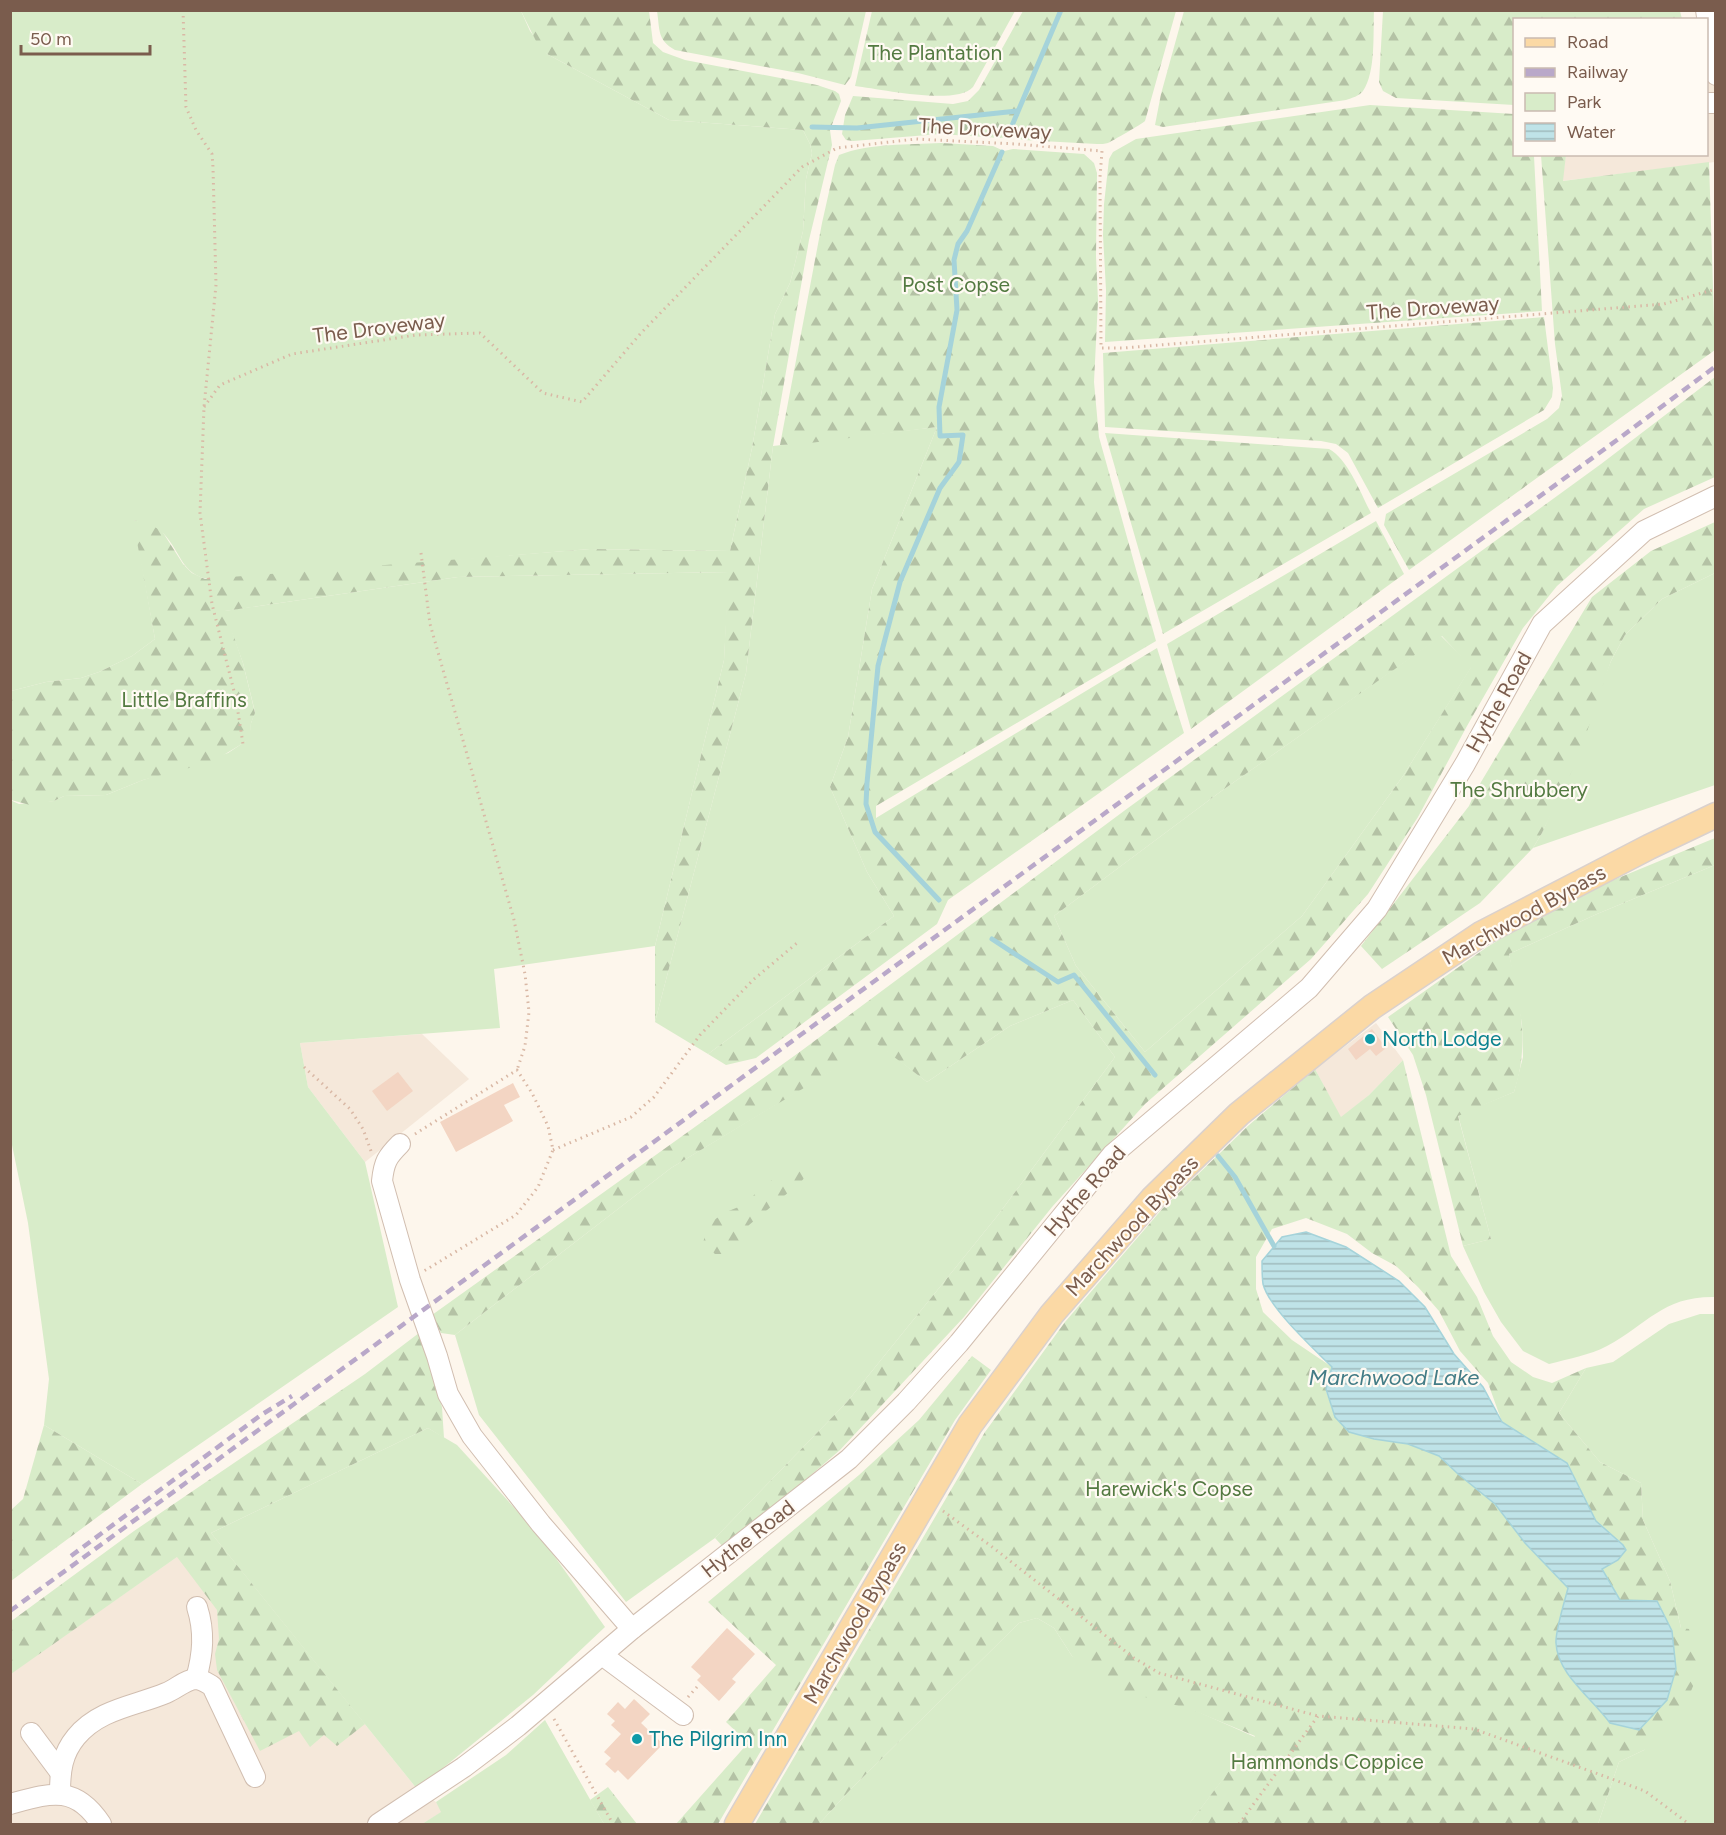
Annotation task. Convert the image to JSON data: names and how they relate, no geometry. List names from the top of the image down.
{
  "streets": {
    "main road": ["Marchwood Bypass"],
    "street": ["Hythe Road"],
    "path": ["The Droveway"]
  },
  "water": ["Marchwood Lake"],
  "parks": [
    "The Plantation",
    "Post Copse",
    "Little Braffins",
    "The Shrubbery",
    "Harewick's Copse",
    "Hammonds Coppice"
  ],
  "places": ["North Lodge", "The Pilgrim Inn"],
  "legend": [
    "Road",
    "Railway",
    "Park",
    "Water"
  ],
  "scale_bar": "50 m"
}
